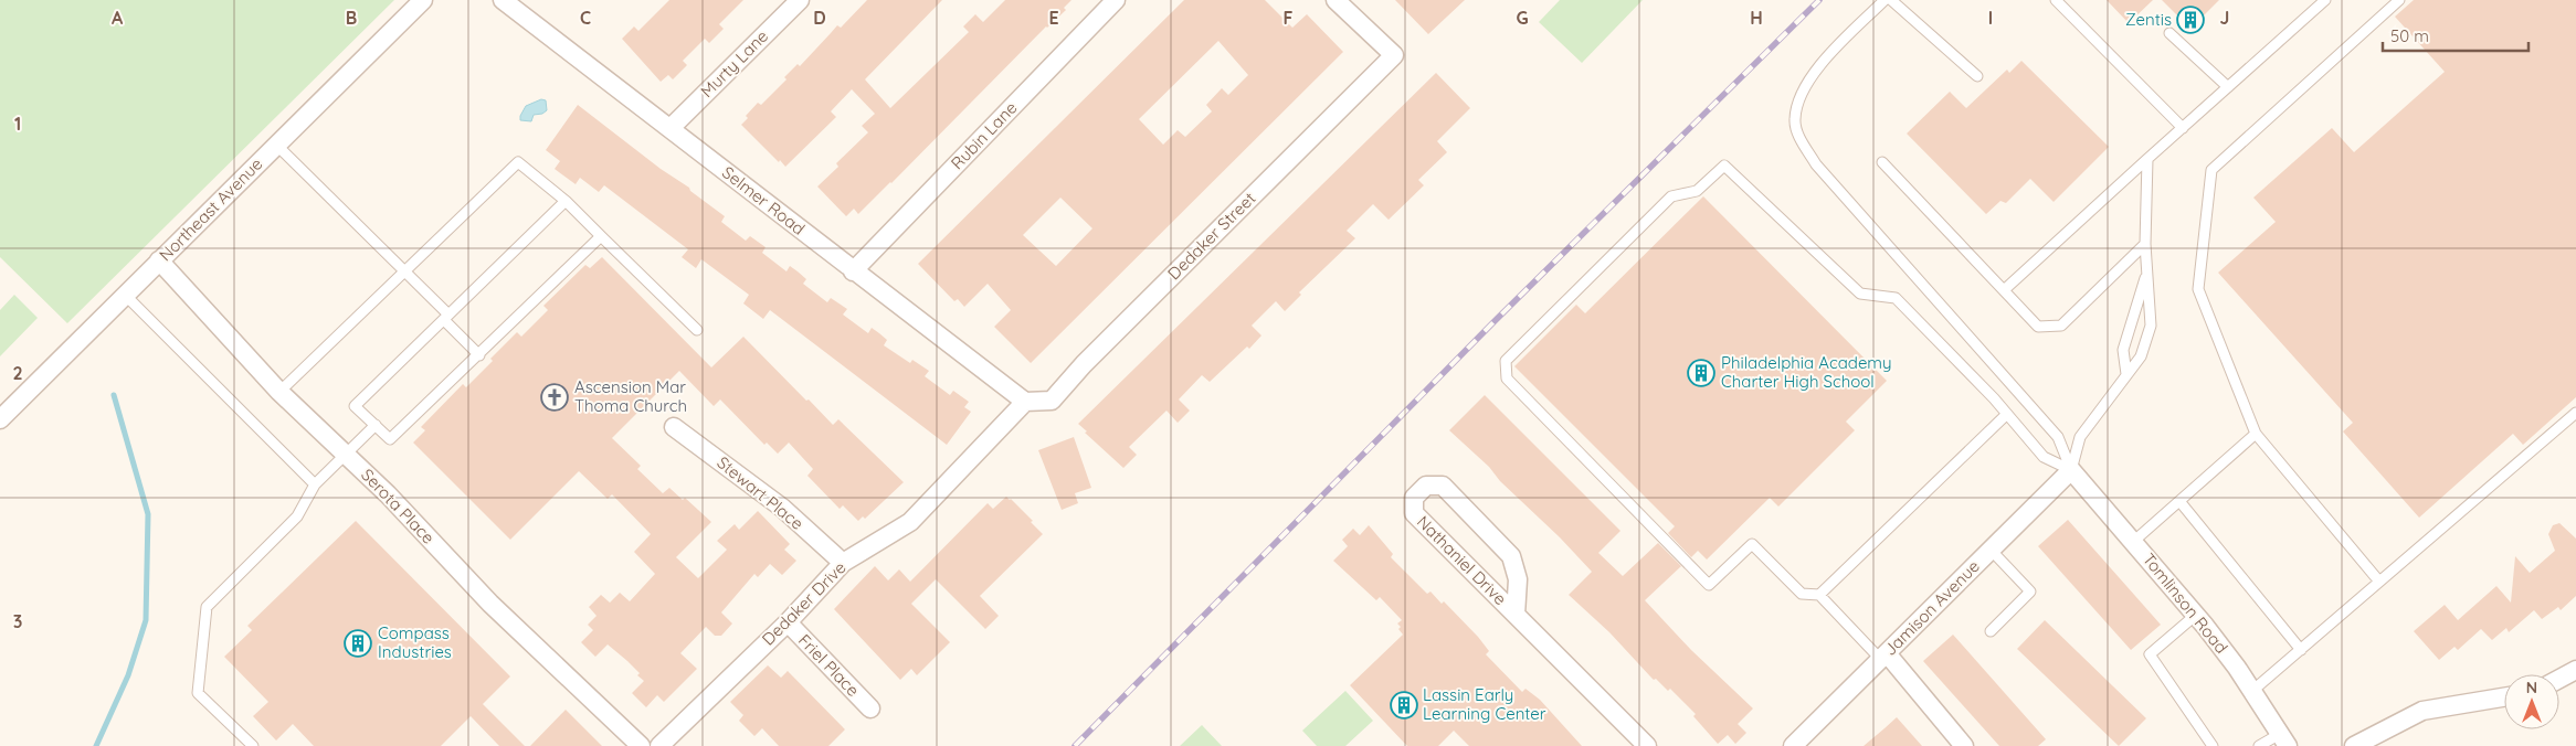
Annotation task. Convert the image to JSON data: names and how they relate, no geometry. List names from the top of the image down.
{
  "streets": {
    "street": [
      "Murty Lane",
      "Rubin Lane",
      "Selmer Road",
      "Northeast Avenue",
      "Dedaker Street",
      "Stewart Place",
      "Serota Place",
      "Nathaniel Drive",
      "Dedaker Drive",
      "Tomlinson Road",
      "Jamison Avenue",
      "Friel Place"
    ]
  },
  "crossings": [
    ["Murty Lane", "Selmer Road"],
    ["Rubin Lane", "Selmer Road"],
    ["Selmer Road", "Dedaker Street"],
    ["Selmer Road", "Dedaker Drive"],
    ["Northeast Avenue", "Serota Place"],
    ["Dedaker Street", "Dedaker Drive"],
    ["Stewart Place", "Dedaker Drive"],
    ["Dedaker Drive", "Friel Place"],
    ["Tomlinson Road", "Jamison Avenue"]
  ],
  "places": {
    "building": [
      "Zentis",
      "Philadelphia Academy Charter High School",
      "Compass Industries",
      "Lassin Early Learning Center"
    ],
    "church": ["Ascension Mar Thoma Church"]
  },
  "scale_bar": "50 m",
  "north": "top",
  "grid": {
    "columns": [
      "A",
      "B",
      "C",
      "D",
      "E",
      "F",
      "G",
      "H",
      "I",
      "J"
    ],
    "rows": ["1", "2", "3"]
  }
}
